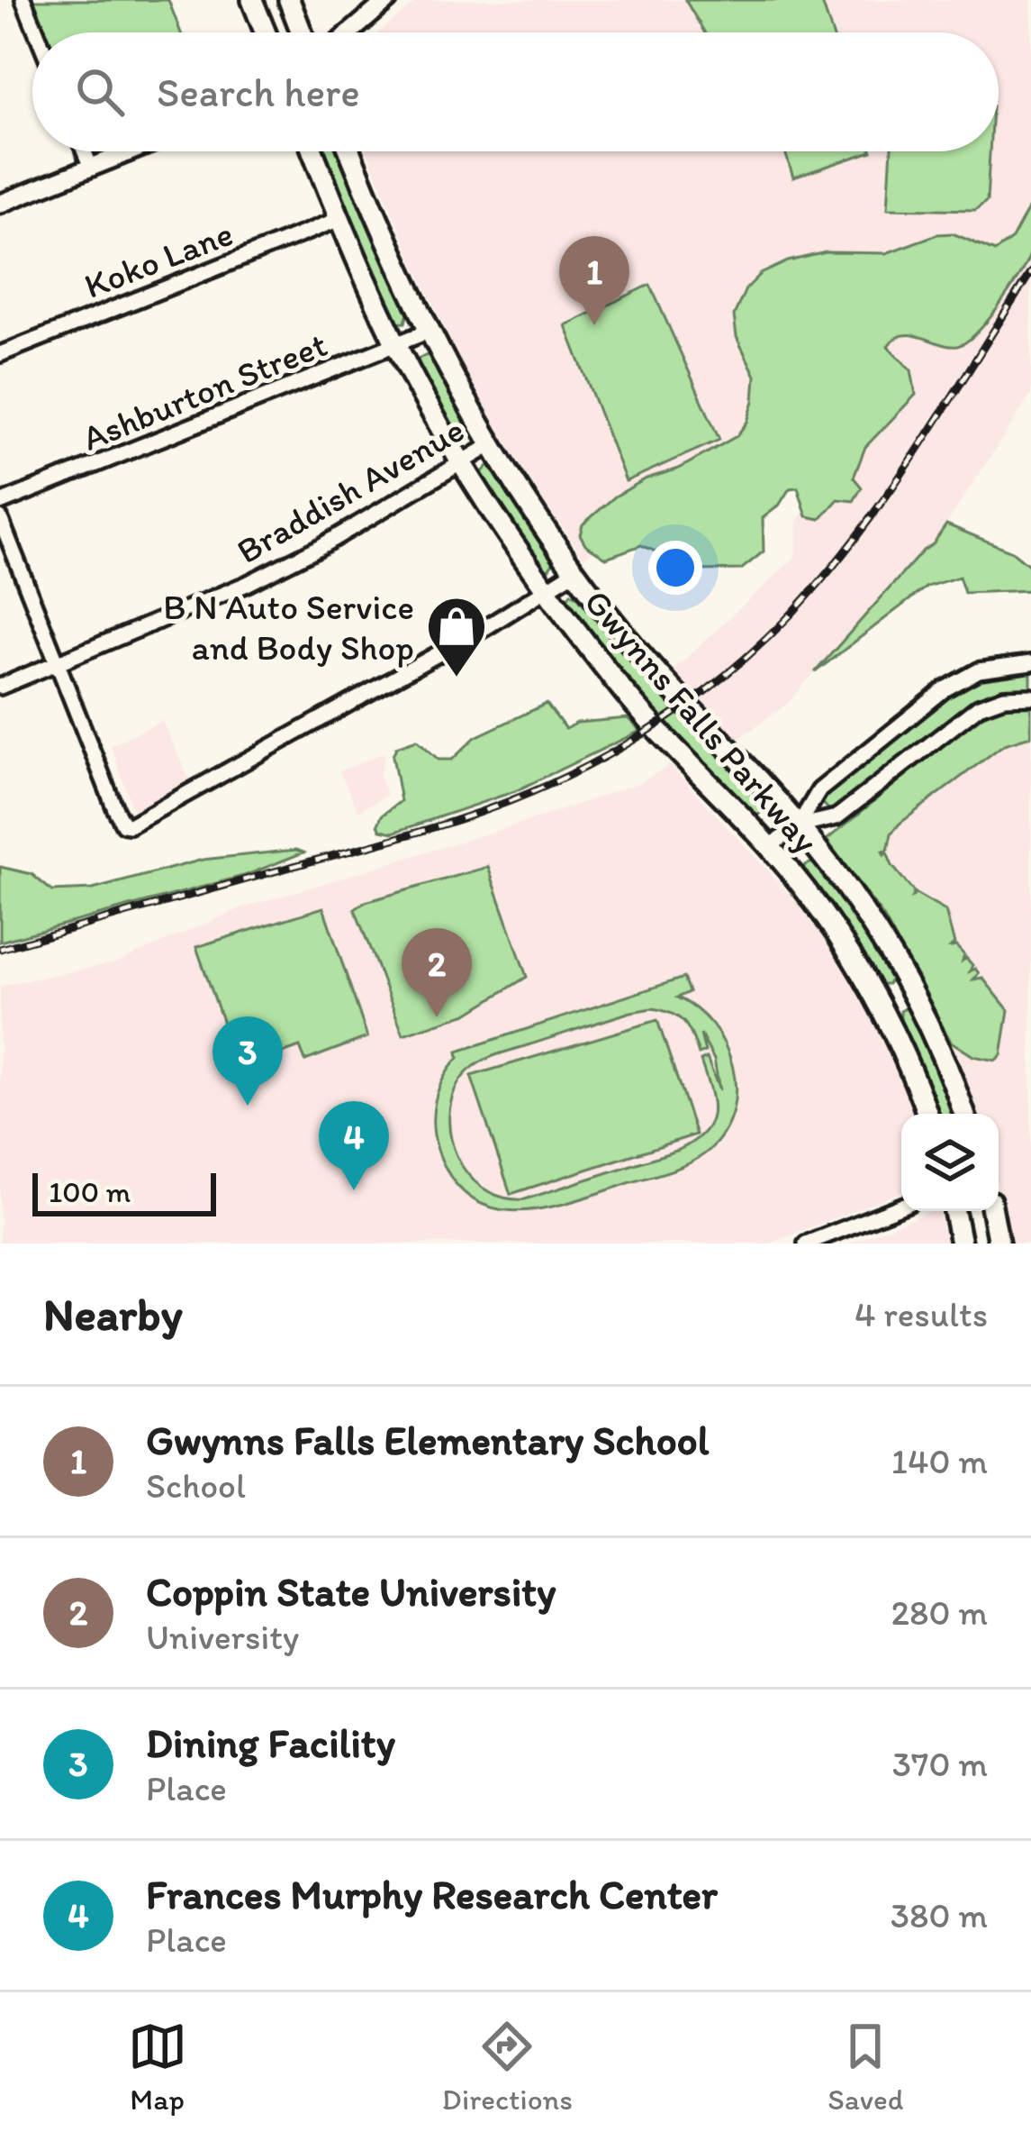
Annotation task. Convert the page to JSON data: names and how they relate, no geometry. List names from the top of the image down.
{
  "streets": {
    "main road": ["Gwynns Falls Parkway"],
    "street": ["Koko Lane", "Ashburton Street", "Braddish Avenue"]
  },
  "crossings": [
    ["Koko Lane", "Gwynns Falls Parkway"],
    ["Ashburton Street", "Gwynns Falls Parkway"],
    ["Braddish Avenue", "Gwynns Falls Parkway"]
  ],
  "places": {
    "shop": ["B N Auto Service and Body Shop"]
  },
  "scale_bar": "100 m",
  "page": {
    "search": "Search here",
    "pins": [
      "1",
      "2",
      "3",
      "4"
    ],
    "scale": "100 m",
    "heading": ["Nearby", "4 results"],
    "list": [
      {
        "mark": "1",
        "name": "Gwynns Falls Elementary School",
        "note": "School",
        "value": "140 m"
      },
      {
        "mark": "2",
        "name": "Coppin State University",
        "note": "University",
        "value": "280 m"
      },
      {
        "mark": "3",
        "name": "Dining Facility",
        "note": "Place",
        "value": "370 m"
      },
      {
        "mark": "4",
        "name": "Frances Murphy Research Center",
        "note": "Place",
        "value": "380 m"
      }
    ],
    "nav": ["Map", "Directions", "Saved"]
  }
}
